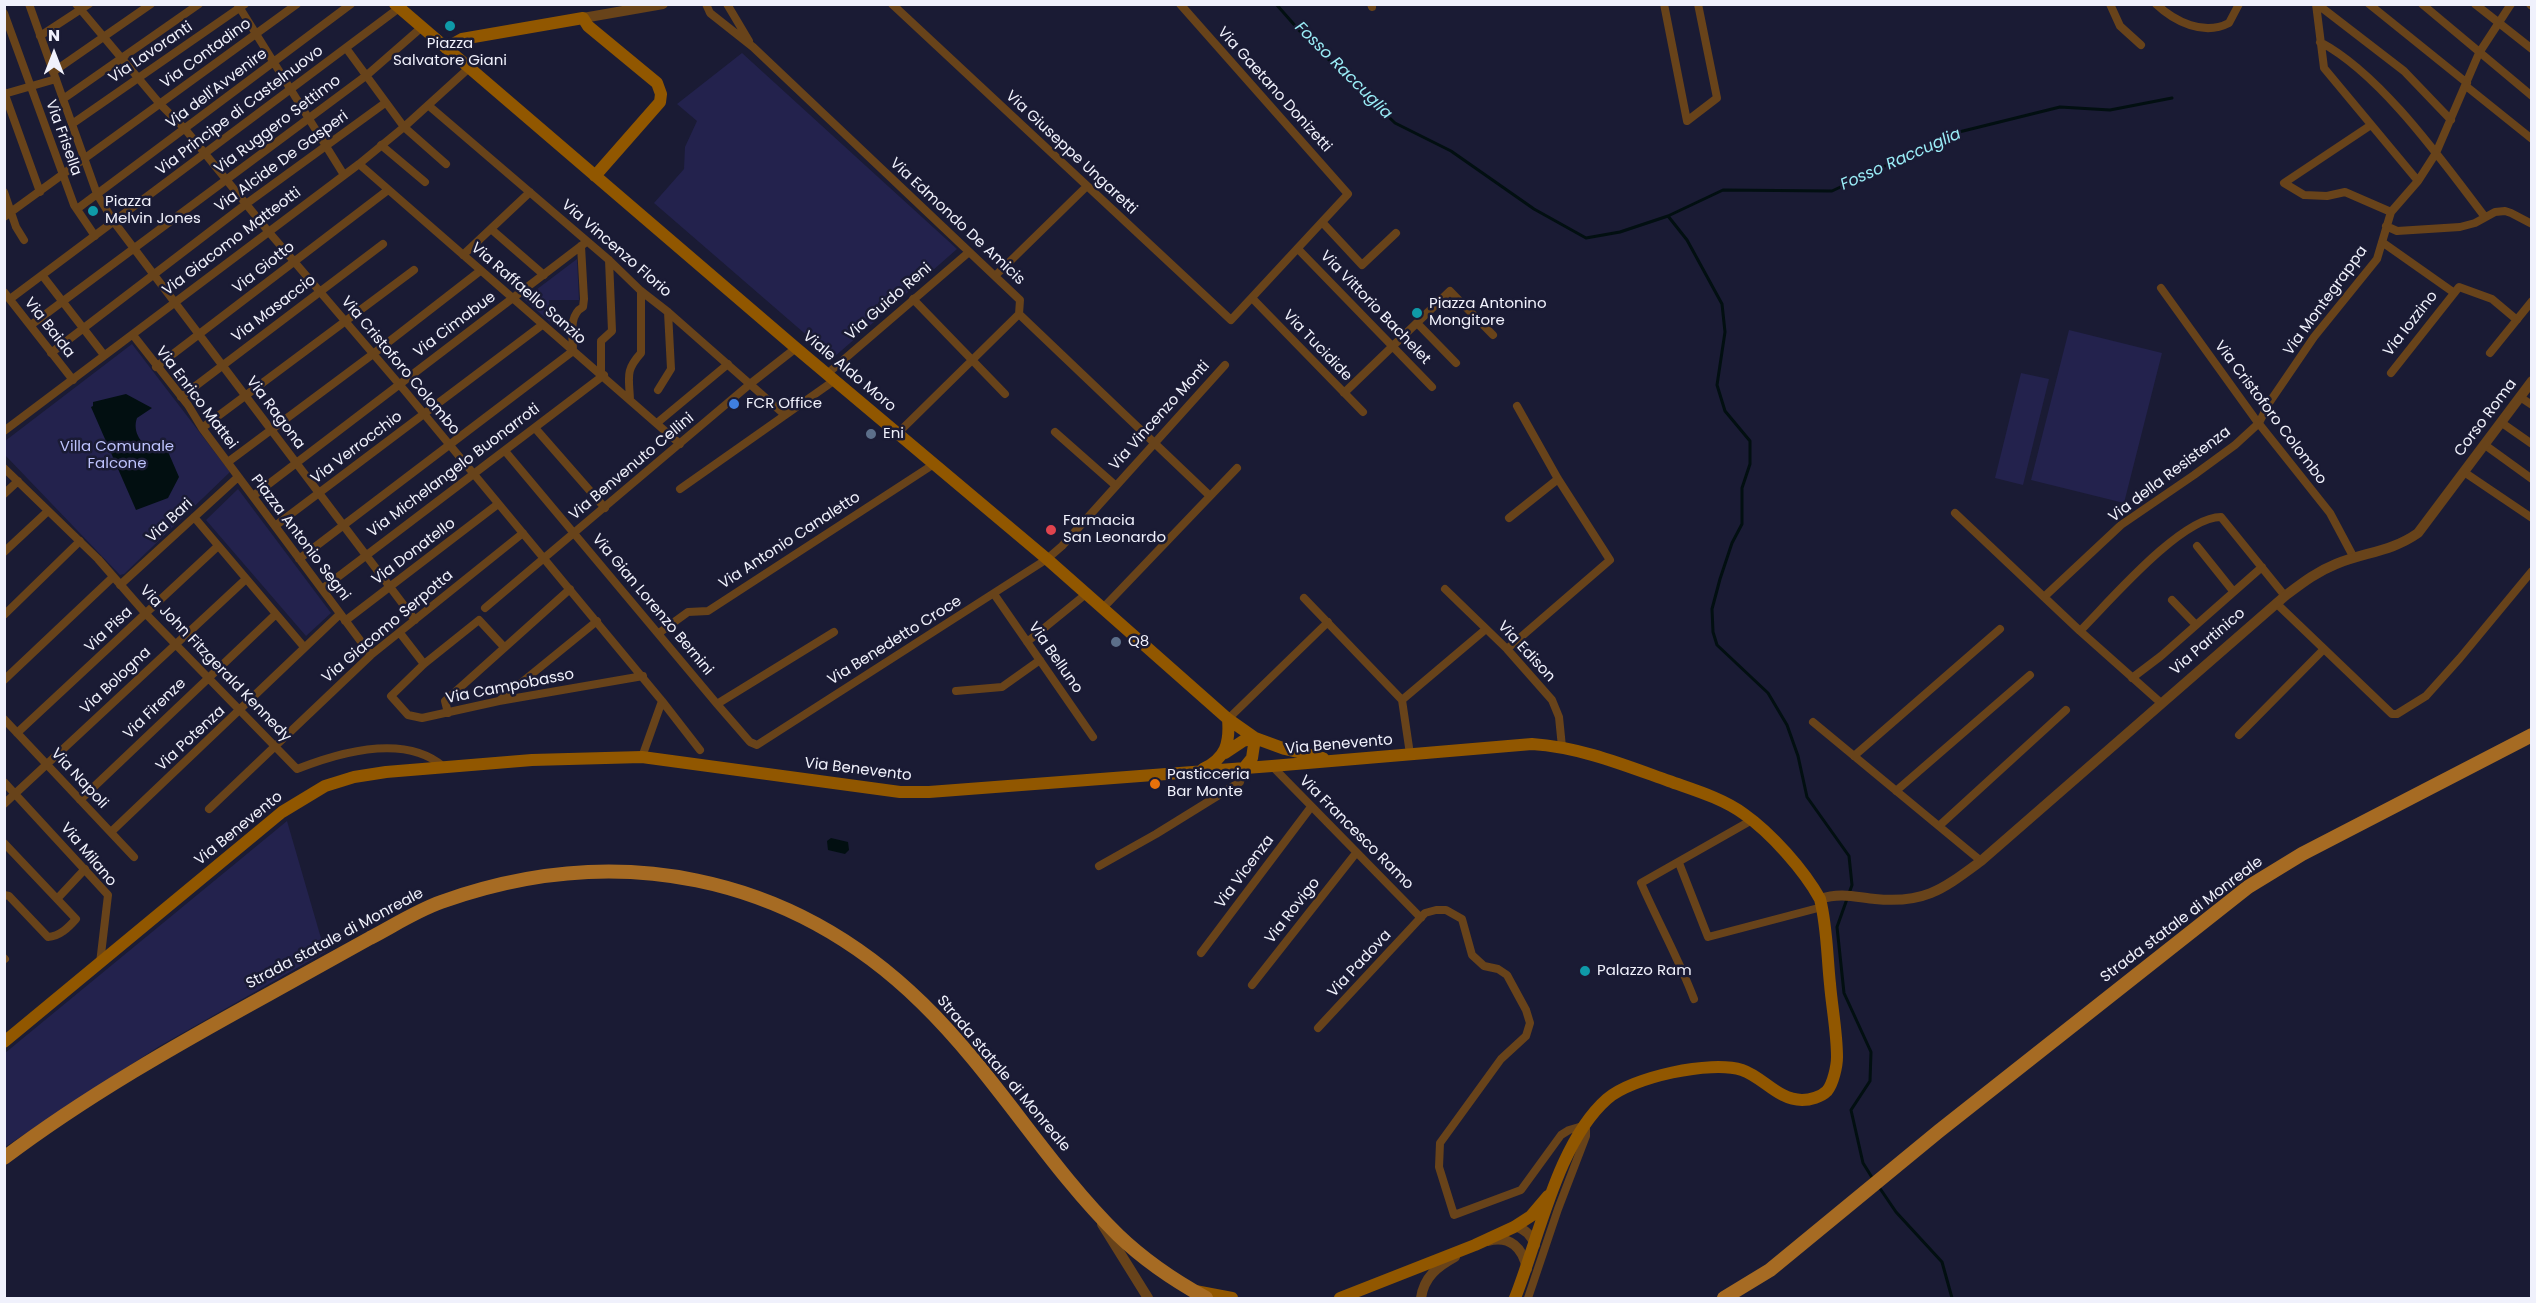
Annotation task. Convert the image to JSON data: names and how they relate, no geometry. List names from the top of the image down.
{
  "streets": {
    "main road": ["Viale Aldo Moro", "Via Benevento", "Strada statale di Monreale"],
    "street": [
      "Via Lavoranti",
      "Via Contadino",
      "Via dell'Avvenire",
      "Via Gaetano Donizetti",
      "Via Principe di Castelnuovo",
      "Via Ruggero Settimo",
      "Via Frisella",
      "Via Giuseppe Ungaretti",
      "Via Alcide De Gasperi",
      "Via Edmondo De Amicis",
      "Via Giacomo Matteotti",
      "Via Vincenzo Florio",
      "Via Giotto",
      "Via Raffaello Sanzio",
      "Via Montegrappa",
      "Via Guido Reni",
      "Via Vittorio Bachelet",
      "Via Masaccio",
      "Via Iozzino",
      "Via Cimabue",
      "Via Baida",
      "Via Tucidide",
      "Via Cristoforo Colombo",
      "Via Enrico Mattei",
      "Via Ragona",
      "Via Vincenzo Monti",
      "Corso Roma",
      "Via Verrocchio",
      "Via Benvenuto Cellini",
      "Via Michelangelo Buonarroti",
      "Via della Resistenza",
      "Via Bari",
      "Piazza Antonio Segni",
      "Via Antonio Canaletto",
      "Via Donatello",
      "Via Gian Lorenzo Bernini",
      "Via Giacomo Serpotta",
      "Via Pisa",
      "Via Benedetto Croce",
      "Via Partinico",
      "Via Edison",
      "Via Belluno",
      "Via John Fitzgerald Kennedy",
      "Via Bologna",
      "Via Campobasso",
      "Via Firenze",
      "Via Potenza",
      "Via Napoli",
      "Via Francesco Ramo",
      "Via Milano",
      "Via Vicenza",
      "Via Rovigo",
      "Via Padova"
    ]
  },
  "crossings": [
    ["Via Lavoranti", "Via Cristoforo Colombo"],
    ["Via Contadino", "Via Frisella"],
    ["Via Contadino", "Via Cristoforo Colombo"],
    ["Via dell'Avvenire", "Via Cristoforo Colombo"],
    ["Via dell'Avvenire", "Via Ragona"],
    ["Via Principe di Castelnuovo", "Via Frisella"],
    ["Via Principe di Castelnuovo", "Via Baida"],
    ["Via Principe di Castelnuovo", "Via Cristoforo Colombo"],
    ["Via Principe di Castelnuovo", "Viale Aldo Moro"],
    ["Via Principe di Castelnuovo", "Via Ragona"],
    ["Via Ruggero Settimo", "Via Baida"],
    ["Via Ruggero Settimo", "Via Cristoforo Colombo"],
    ["Via Ruggero Settimo", "Viale Aldo Moro"],
    ["Via Ruggero Settimo", "Via Ragona"],
    ["Via Giuseppe Ungaretti", "Via Tucidide"],
    ["Via Alcide De Gasperi", "Via Baida"],
    ["Via Alcide De Gasperi", "Via Cristoforo Colombo"],
    ["Via Alcide De Gasperi", "Via Ragona"],
    ["Via Edmondo De Amicis", "Via Guido Reni"],
    ["Via Edmondo De Amicis", "Via Vincenzo Monti"],
    ["Via Giacomo Matteotti", "Via Vincenzo Florio"],
    ["Via Giacomo Matteotti", "Via Raffaello Sanzio"],
    ["Via Giacomo Matteotti", "Via Baida"],
    ["Via Giacomo Matteotti", "Via Cristoforo Colombo"],
    ["Via Giacomo Matteotti", "Viale Aldo Moro"],
    ["Via Giacomo Matteotti", "Via Enrico Mattei"],
    ["Via Giacomo Matteotti", "Via Ragona"],
    ["Via Vincenzo Florio", "Via Guido Reni"],
    ["Via Vincenzo Florio", "Via Cimabue"],
    ["Via Vincenzo Florio", "Via Benvenuto Cellini"],
    ["Via Giotto", "Via Raffaello Sanzio"],
    ["Via Giotto", "Via Cristoforo Colombo"],
    ["Via Giotto", "Via Enrico Mattei"],
    ["Via Giotto", "Via Ragona"],
    ["Via Raffaello Sanzio", "Via Cimabue"],
    ["Via Raffaello Sanzio", "Via Verrocchio"],
    ["Via Raffaello Sanzio", "Via Benvenuto Cellini"],
    ["Via Raffaello Sanzio", "Via Michelangelo Buonarroti"],
    ["Via Montegrappa", "Via Cristoforo Colombo"],
    ["Via Montegrappa", "Via della Resistenza"],
    ["Via Guido Reni", "Viale Aldo Moro"],
    ["Via Masaccio", "Via Cristoforo Colombo"],
    ["Via Masaccio", "Via Enrico Mattei"],
    ["Via Masaccio", "Via Ragona"],
    ["Via Cimabue", "Via Cristoforo Colombo"],
    ["Via Cimabue", "Via Ragona"],
    ["Via Cimabue", "Piazza Antonio Segni"],
    ["Via Cristoforo Colombo", "Via Verrocchio"],
    ["Via Cristoforo Colombo", "Via Benvenuto Cellini"],
    ["Via Cristoforo Colombo", "Via Michelangelo Buonarroti"],
    ["Via Cristoforo Colombo", "Via della Resistenza"],
    ["Via Cristoforo Colombo", "Via Donatello"],
    ["Via Cristoforo Colombo", "Via Giacomo Serpotta"],
    ["Via Cristoforo Colombo", "Via Partinico"],
    ["Via Cristoforo Colombo", "Via Campobasso"],
    ["Viale Aldo Moro", "Via Vincenzo Monti"],
    ["Viale Aldo Moro", "Via Benvenuto Cellini"],
    ["Viale Aldo Moro", "Via Antonio Canaletto"],
    ["Viale Aldo Moro", "Via Benedetto Croce"],
    ["Viale Aldo Moro", "Via Benevento"],
    ["Via Enrico Mattei", "Via Bari"],
    ["Via Enrico Mattei", "Piazza Antonio Segni"],
    ["Via Ragona", "Via Verrocchio"],
    ["Via Ragona", "Via Michelangelo Buonarroti"],
    ["Via Ragona", "Via Donatello"],
    ["Via Ragona", "Via Giacomo Serpotta"],
    ["Via Vincenzo Monti", "Via Benedetto Croce"],
    ["Corso Roma", "Via Partinico"],
    ["Via Verrocchio", "Piazza Antonio Segni"],
    ["Via Benvenuto Cellini", "Via Gian Lorenzo Bernini"],
    ["Via Michelangelo Buonarroti", "Piazza Antonio Segni"],
    ["Via Michelangelo Buonarroti", "Via Gian Lorenzo Bernini"],
    ["Via Bari", "Piazza Antonio Segni"],
    ["Via Bari", "Via John Fitzgerald Kennedy"],
    ["Piazza Antonio Segni", "Via Donatello"],
    ["Piazza Antonio Segni", "Via Giacomo Serpotta"],
    ["Piazza Antonio Segni", "Via Potenza"],
    ["Via Antonio Canaletto", "Via Gian Lorenzo Bernini"],
    ["Via Donatello", "Via Potenza"],
    ["Via Gian Lorenzo Bernini", "Via Benedetto Croce"],
    ["Via Giacomo Serpotta", "Via John Fitzgerald Kennedy"],
    ["Via Pisa", "Via John Fitzgerald Kennedy"],
    ["Via Pisa", "Via Napoli"],
    ["Via Benedetto Croce", "Via Belluno"],
    ["Via Partinico", "Via Benevento"],
    ["Via Edison", "Via Benevento"],
    ["Via John Fitzgerald Kennedy", "Via Bologna"],
    ["Via John Fitzgerald Kennedy", "Via Firenze"],
    ["Via John Fitzgerald Kennedy", "Via Potenza"],
    ["Via John Fitzgerald Kennedy", "Via Benevento"],
    ["Via Bologna", "Via Napoli"],
    ["Via Bologna", "Via Milano"],
    ["Via Firenze", "Via Napoli"],
    ["Via Potenza", "Via Napoli"],
    ["Via Benevento", "Via Francesco Ramo"],
    ["Via Benevento", "Via Milano"],
    ["Via Francesco Ramo", "Via Vicenza"],
    ["Via Francesco Ramo", "Via Rovigo"],
    ["Via Francesco Ramo", "Via Padova"]
  ],
  "water": ["Fosso Raccuglia"],
  "parks": ["Villa Comunale Falcone"],
  "places": [
    "Piazza Salvatore Giani",
    "Piazza Melvin Jones",
    "Piazza Antonino Mongitore",
    "FCR Office",
    "Eni",
    "Farmacia San Leonardo",
    "Q8",
    "Pasticceria Bar Monte",
    "Palazzo Ram"
  ],
  "north": "top"
}
